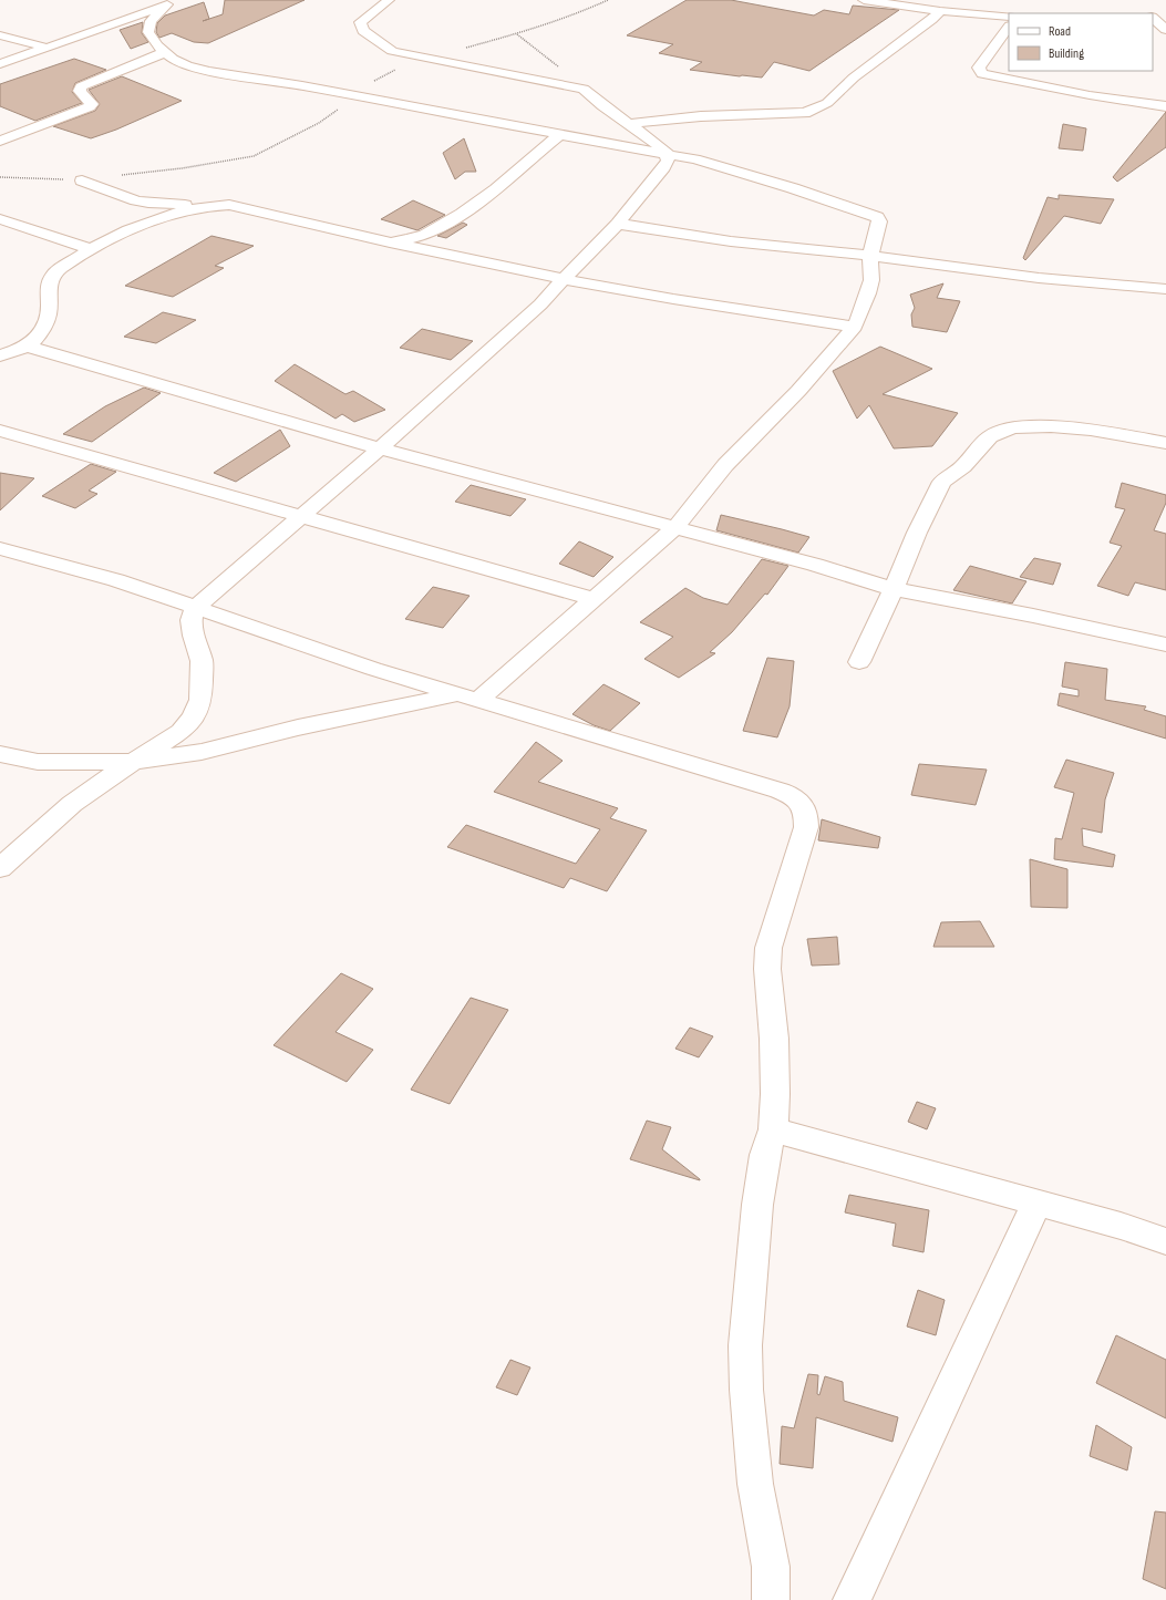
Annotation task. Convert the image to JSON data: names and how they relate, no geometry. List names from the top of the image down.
{
  "legend": ["Road", "Building"]
}
